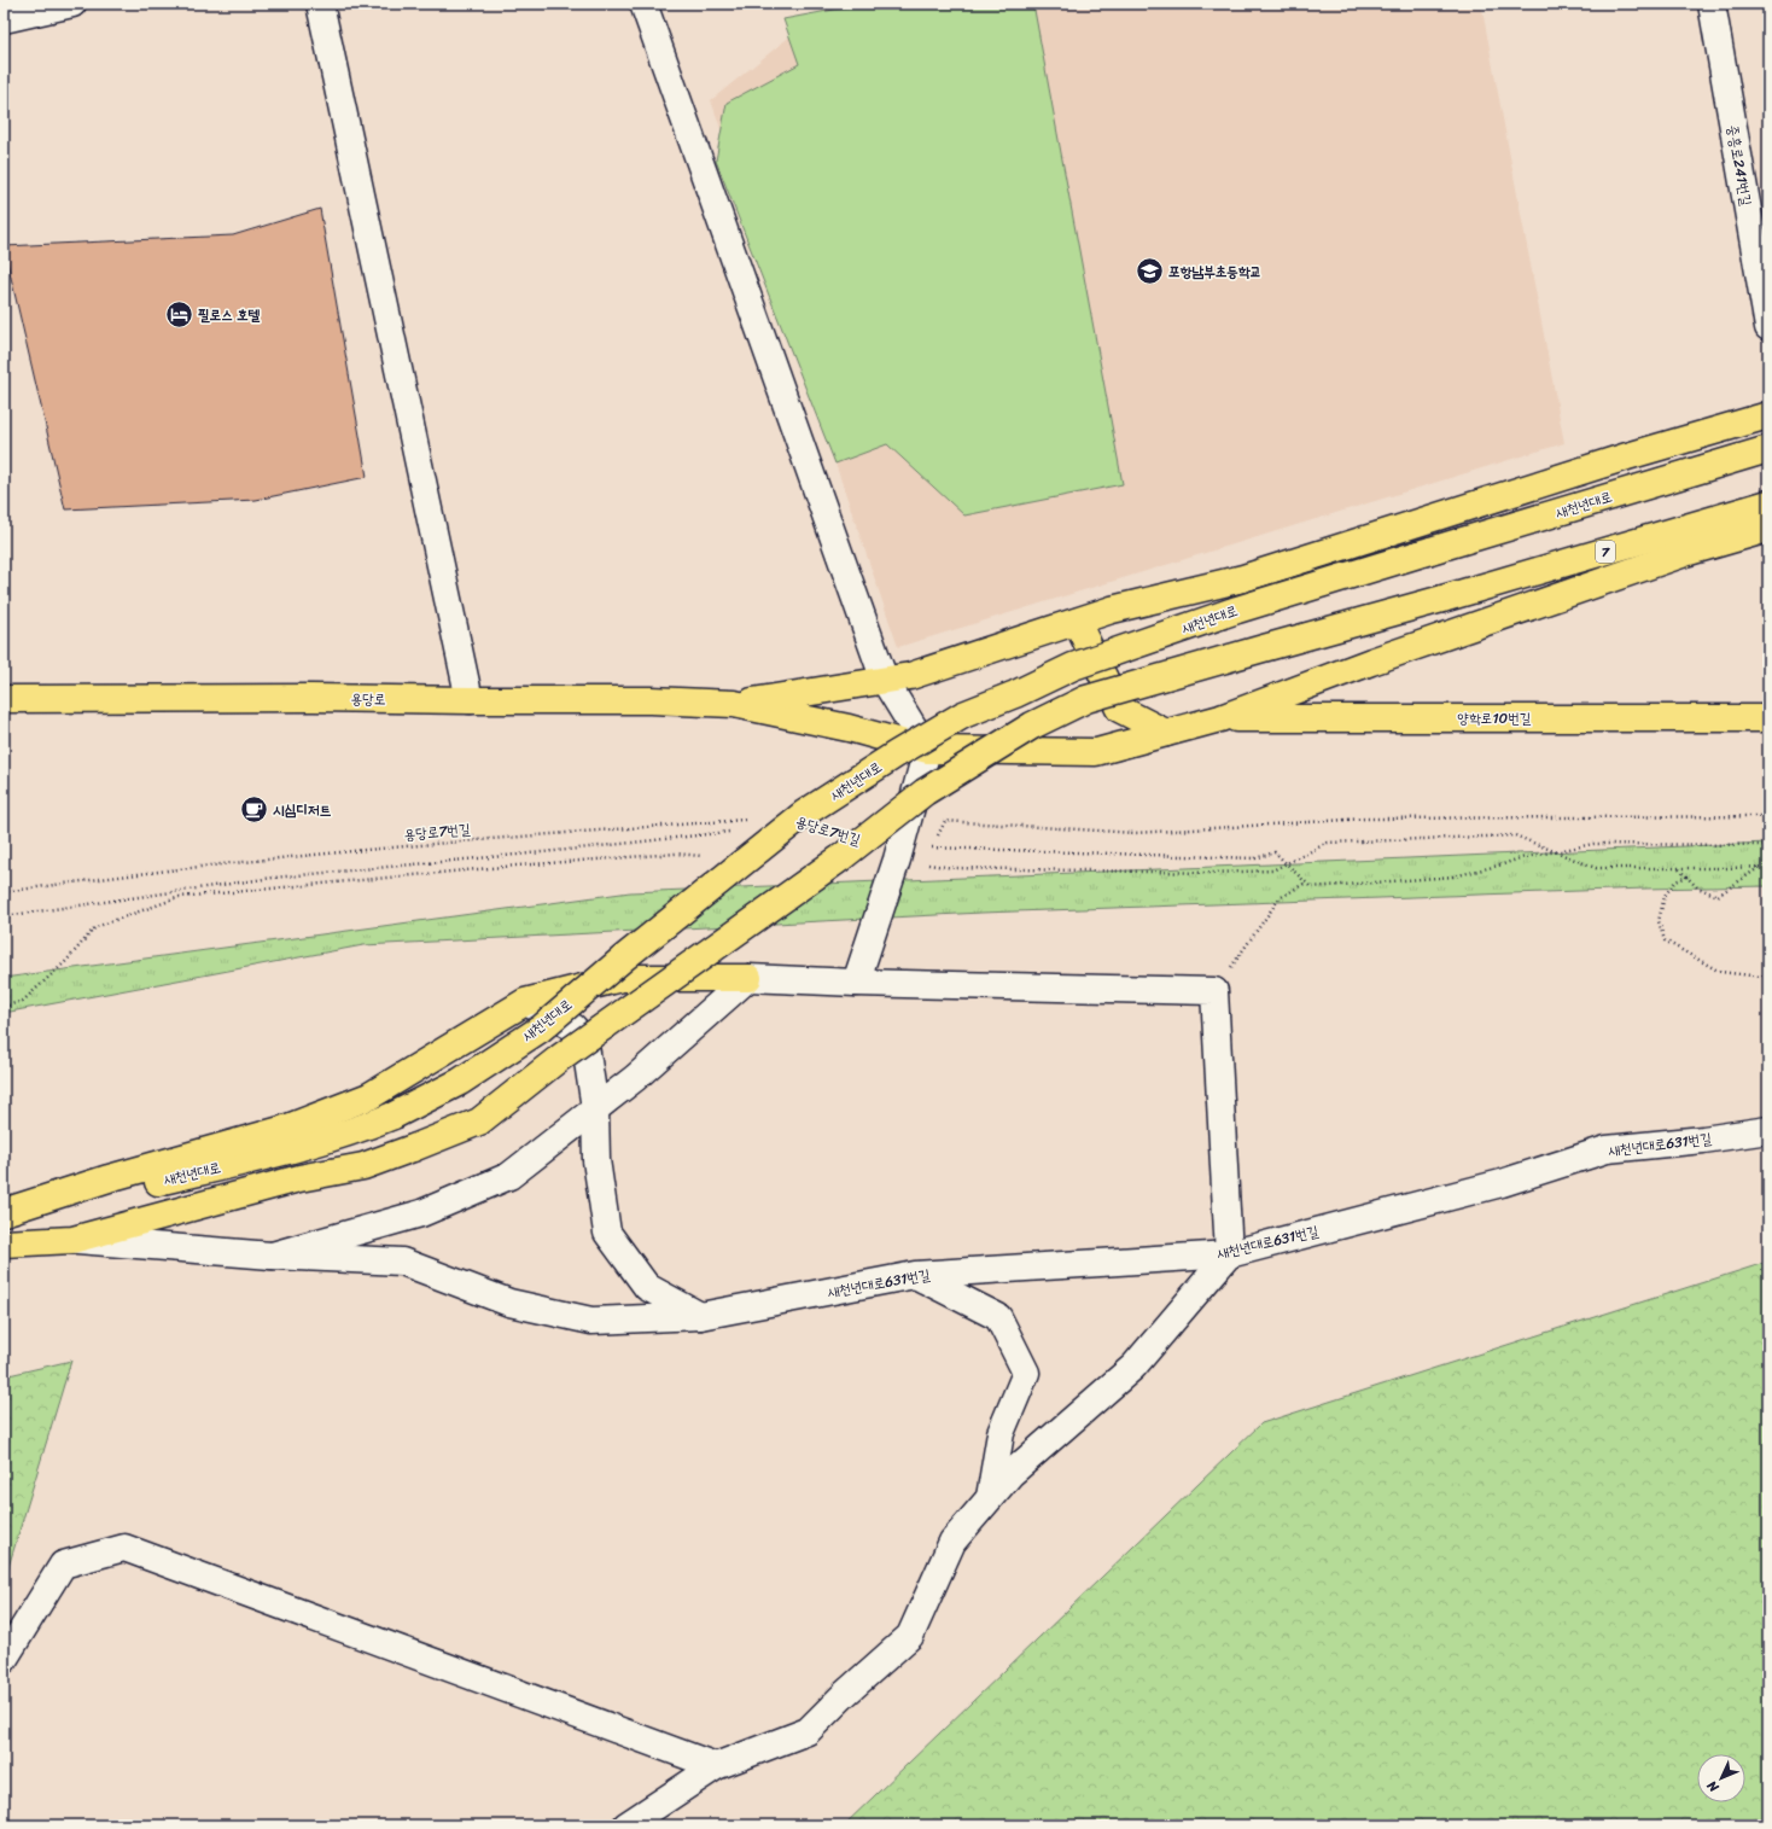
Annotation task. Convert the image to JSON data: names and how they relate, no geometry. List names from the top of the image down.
{
  "streets": {
    "main road": [
      "새천년대로",
      "7",
      "용당로",
      "양학로10번길"
    ],
    "street": ["중흥로241번길", "새천년대로631번길"],
    "path": ["용당로7번길"]
  },
  "crossings": [
    ["7", "새천년대로631번길"]
  ],
  "places": {
    "school or university": ["포항남부초등학교"],
    "hotel": ["필로스 호텔"],
    "cafe": ["시심디저트"]
  },
  "north": "bottom left"
}
